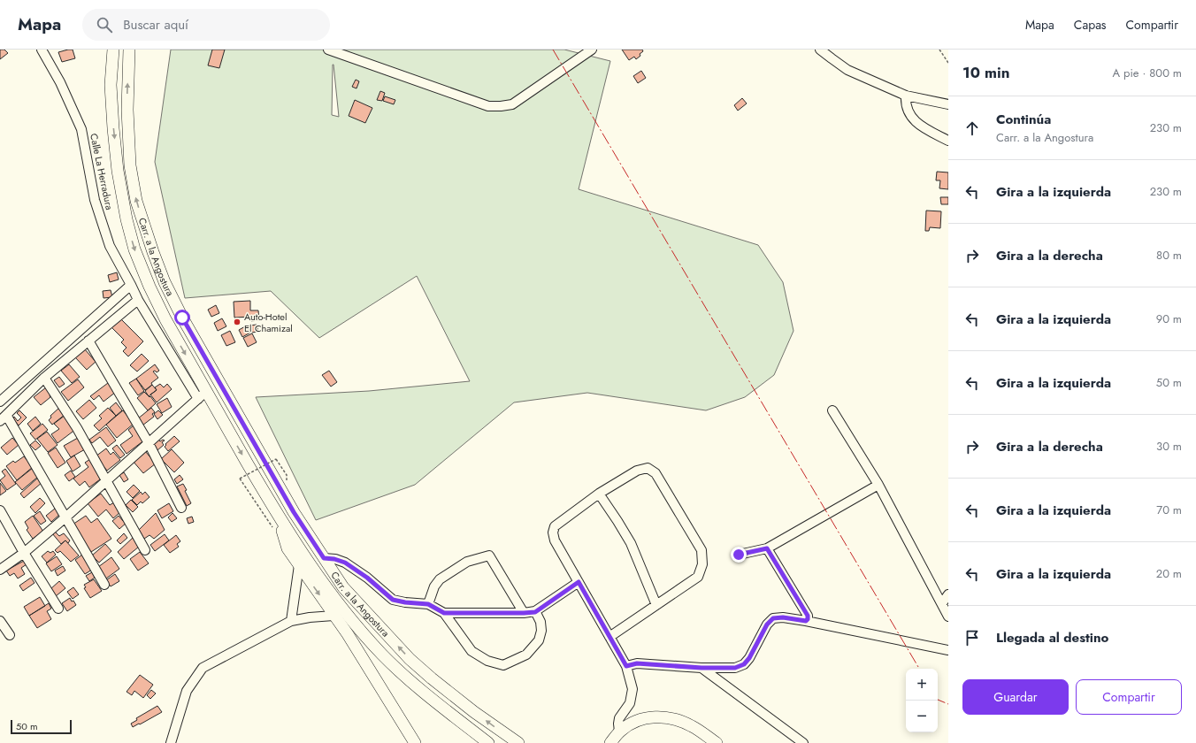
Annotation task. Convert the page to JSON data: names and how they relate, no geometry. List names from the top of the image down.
{
  "streets": {
    "main road": ["Carr. a la Angostura"],
    "street": ["Calle La Herradura"]
  },
  "crossings": [
    ["Calle La Herradura", "Carr. a la Angostura"]
  ],
  "places": ["Auto-Hotel El Chamizal"],
  "scale_bar": "50 m",
  "page": {
    "header": "Mapa",
    "search": "Buscar aquí",
    "nav": ["Mapa", "Capas", "Compartir"],
    "heading": ["10 min", "A pie · 800 m"],
    "list": [
      ["Continúa", "Carr. a la Angostura", "230 m"],
      ["Gira a la izquierda", "230 m"],
      ["Gira a la derecha", "80 m"],
      ["Gira a la izquierda", "90 m"],
      ["Gira a la izquierda", "50 m"],
      ["Gira a la derecha", "30 m"],
      ["Gira a la izquierda", "70 m"],
      ["Gira a la izquierda", "20 m"],
      "Llegada al destino"
    ],
    "map_buttons": ["+", "−"],
    "buttons": ["Guardar", "Compartir"],
    "scale": "50 m"
  }
}
